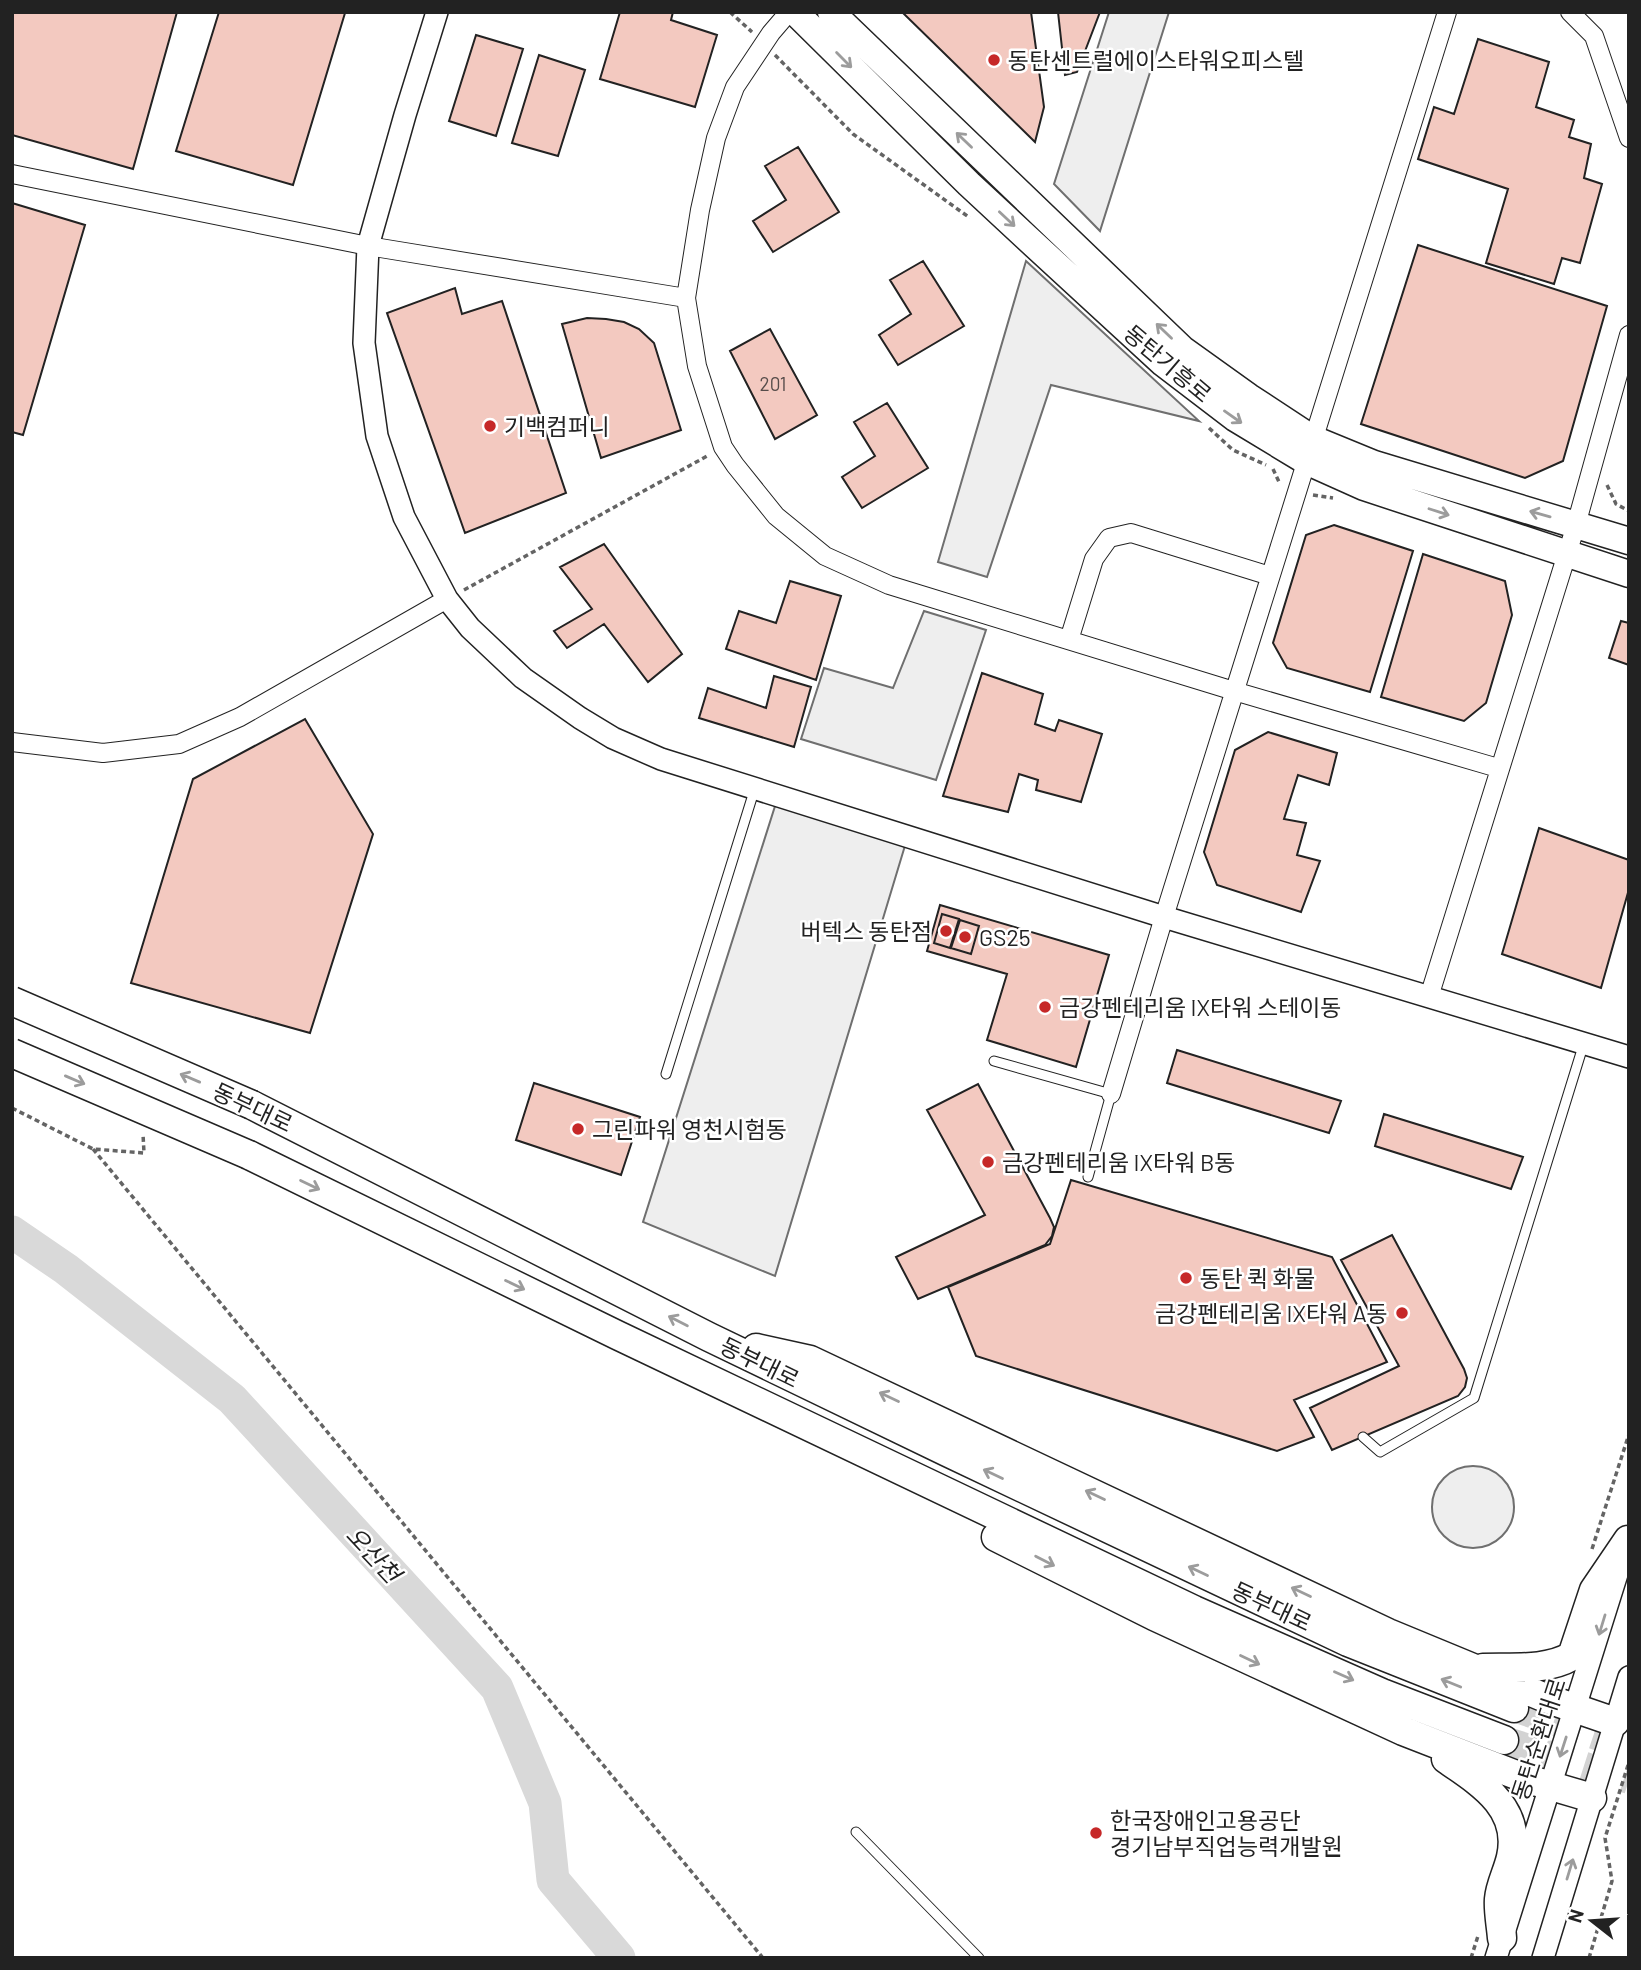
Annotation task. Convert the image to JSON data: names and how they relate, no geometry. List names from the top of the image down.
{
  "streets": {
    "highway": ["동부대로"],
    "main road": ["동탄기흥로"],
    "street": ["동탄순환대로"]
  },
  "water": ["오산천"],
  "places": [
    "동탄센트럴에이스타워오피스텔",
    "기백컴퍼니",
    "버텍스 동탄점",
    "GS25",
    "금강펜테리움 IX타워 스테이동",
    "그린파워 영천시험동",
    "금강펜테리움 IX타워 B동",
    "동탄 퀵 화물",
    "금강펜테리움 IX타워 A동",
    "한국장애인고용공단 경기남부직업능력개발원"
  ],
  "house_numbers": ["201"],
  "north": "left"
}
